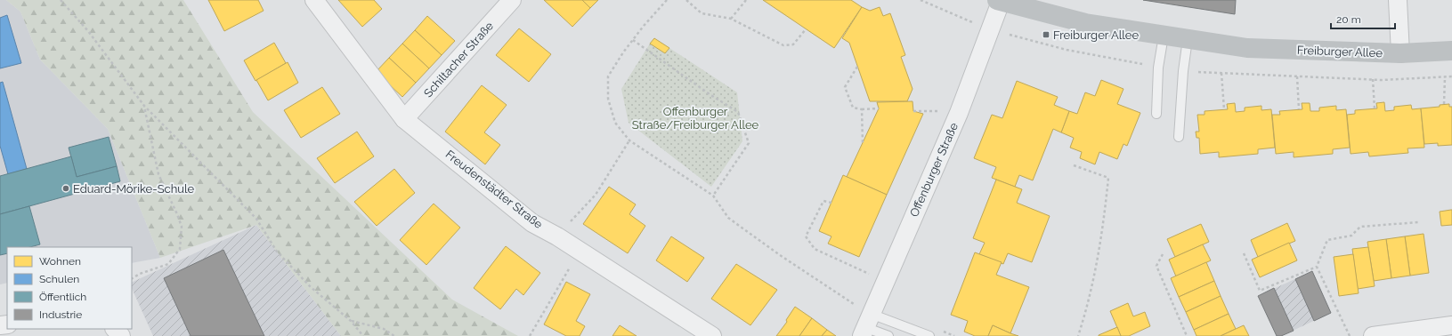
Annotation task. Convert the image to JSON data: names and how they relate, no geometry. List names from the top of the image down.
{
  "streets": {
    "street": [
      "Freiburger Allee",
      "Schiltacher Straße",
      "Offenburger Straße",
      "Freudenstädter Straße"
    ]
  },
  "crossings": [
    ["Freiburger Allee", "Offenburger Straße"],
    ["Schiltacher Straße", "Freudenstädter Straße"]
  ],
  "parks": ["Offenburger Straße/Freiburger Allee"],
  "places": {
    "transit": ["Freiburger Allee"],
    "other": ["Eduard-Mörike-Schule"]
  },
  "legend": [
    "Wohnen",
    "Schulen",
    "Öffentlich",
    "Industrie"
  ],
  "scale_bar": "20 m"
}
